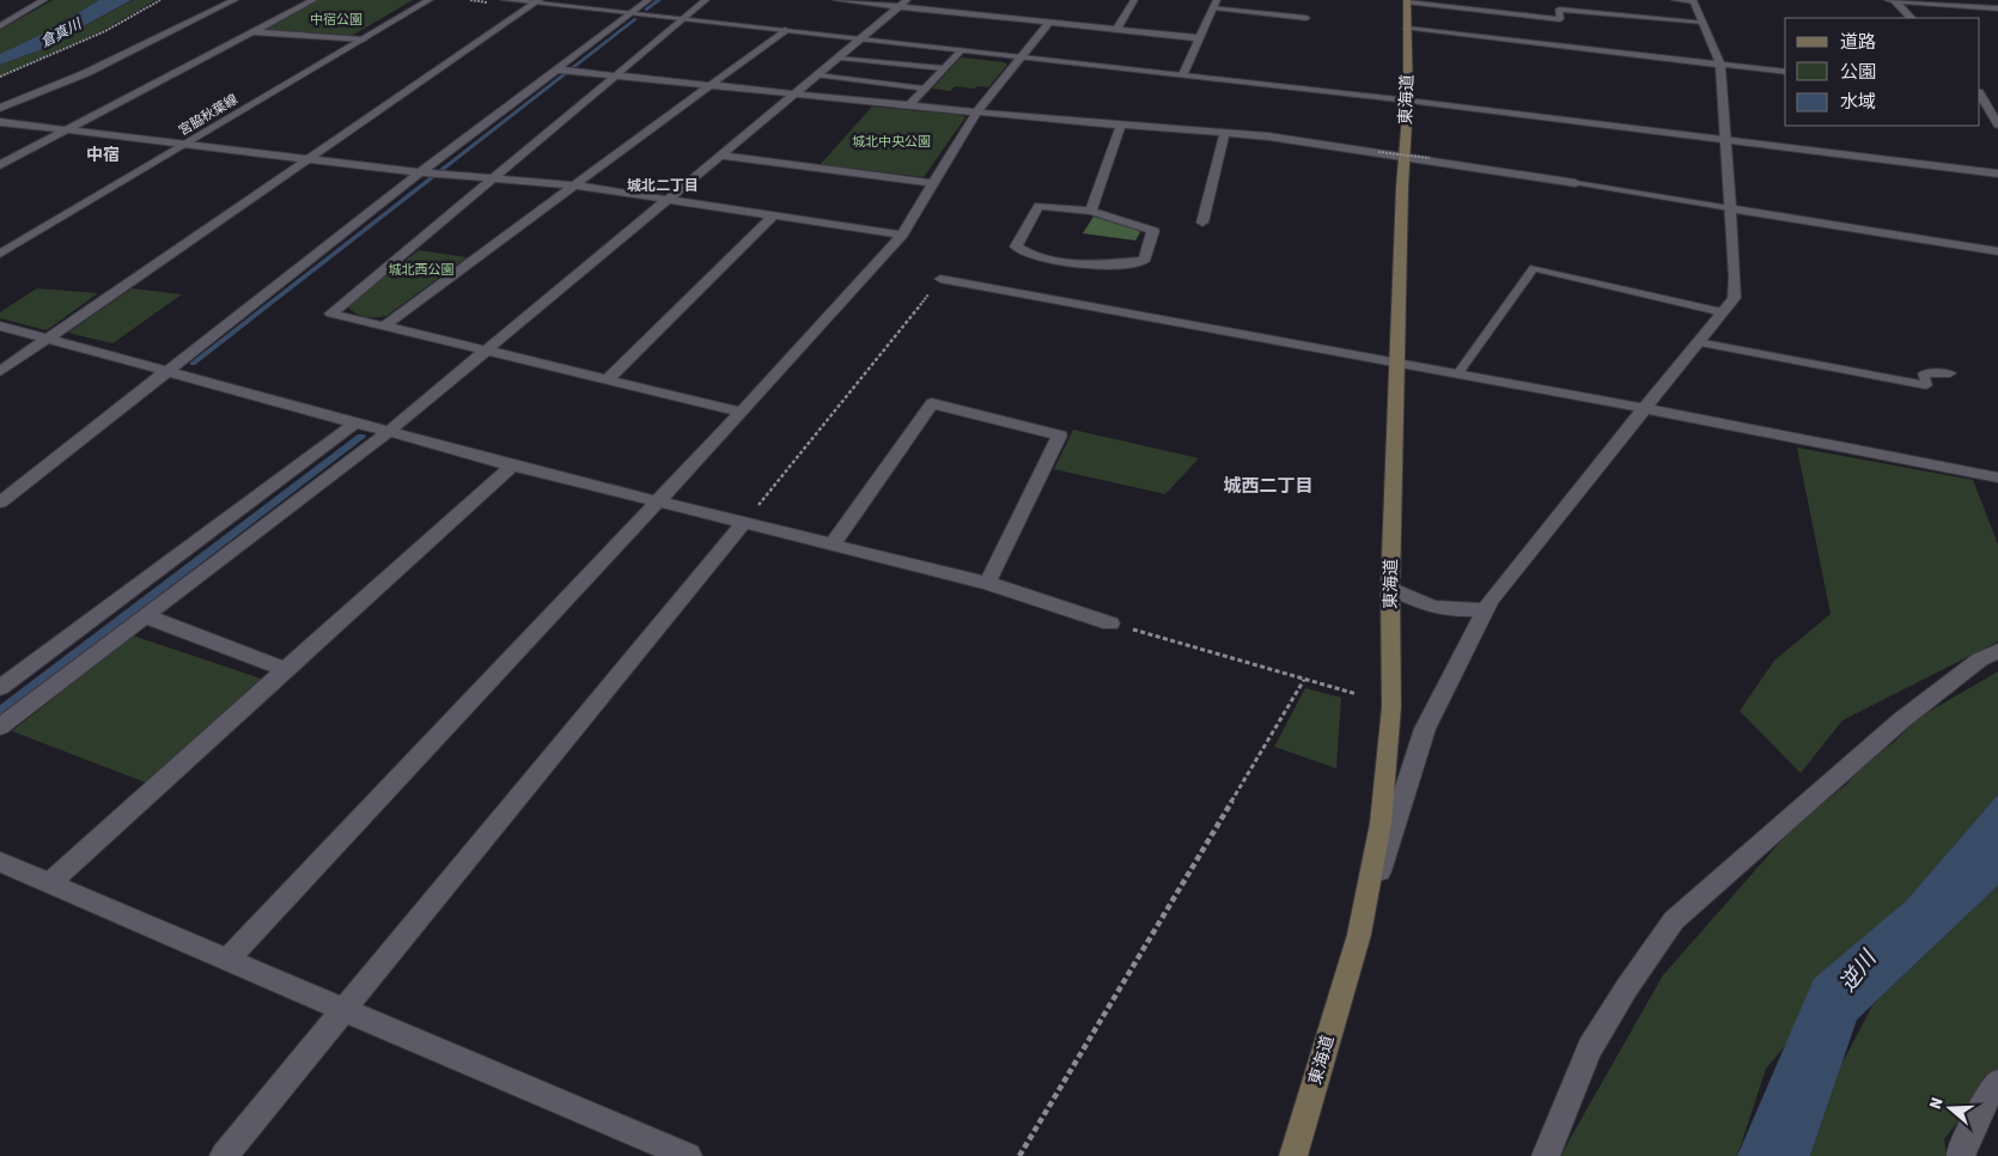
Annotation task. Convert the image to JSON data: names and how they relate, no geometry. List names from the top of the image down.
{
  "streets": {
    "main road": ["東海道"],
    "street": ["宮脇秋葉線"]
  },
  "districts": ["中宿", "城北二丁目", "城西二丁目"],
  "water": ["倉真川", "逆川"],
  "parks": ["中宿公園", "城北中央公園", "城北西公園"],
  "legend": ["道路", "公園", "水域"],
  "north": "left"
}
